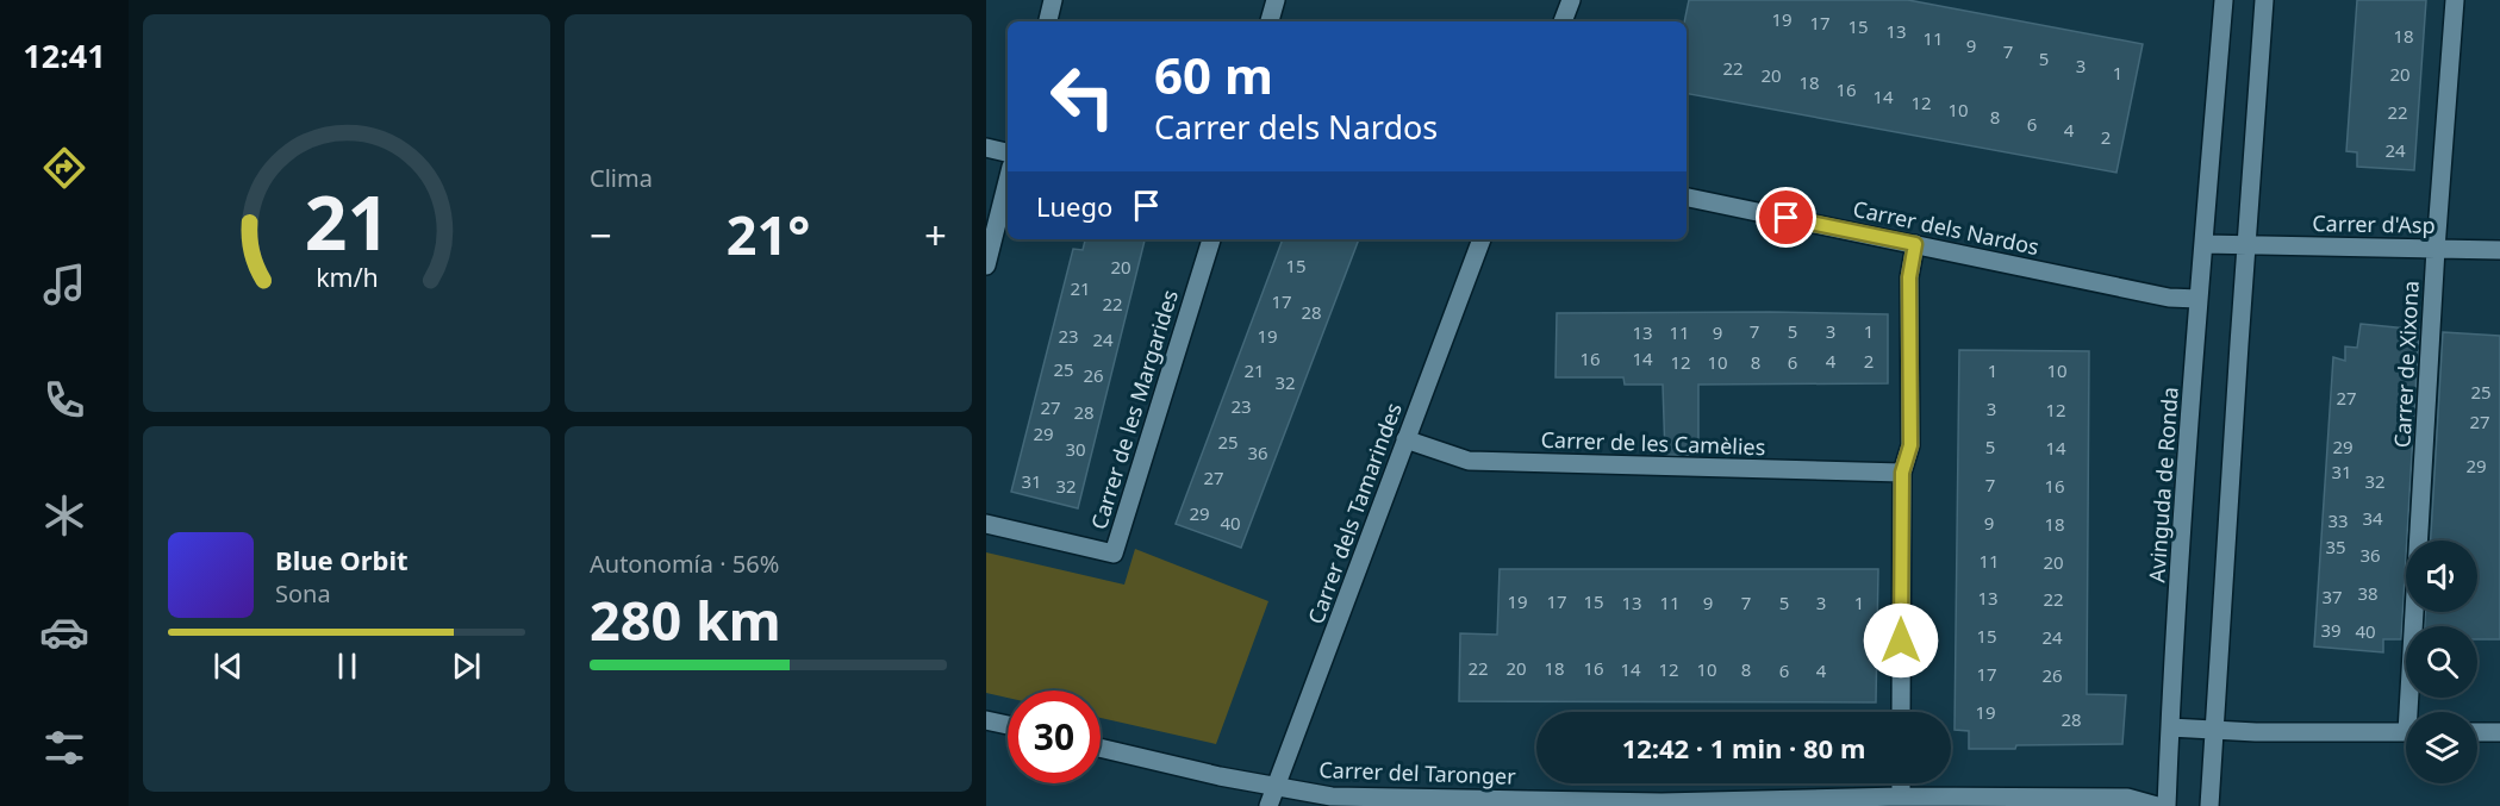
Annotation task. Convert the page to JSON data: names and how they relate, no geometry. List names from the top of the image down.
{
  "streets": {
    "street": [
      "Carrer d'Asp",
      "Carrer dels Nardos",
      "Carrer de Xixona",
      "Carrer de les Margarides",
      "Carrer de les Camèlies",
      "Avinguda de Ronda",
      "Carrer dels Tamarindes",
      "Carrer del Taronger"
    ]
  },
  "crossings": [
    ["Carrer d'Asp", "Carrer de Xixona"],
    ["Carrer dels Nardos", "Avinguda de Ronda"],
    ["Carrer de les Camèlies", "Carrer dels Tamarindes"],
    ["Carrer dels Tamarindes", "Carrer del Taronger"]
  ],
  "house_numbers": [
    "19",
    "17",
    "15",
    "13",
    "18",
    "11",
    "9",
    "7",
    "5",
    "3",
    "22",
    "1",
    "20",
    "20",
    "18",
    "16",
    "14",
    "12",
    "10",
    "22",
    "8",
    "6",
    "4",
    "2",
    "24",
    "15",
    "20",
    "21",
    "17",
    "22",
    "28",
    "7",
    "5",
    "3",
    "1",
    "13",
    "11",
    "9",
    "23",
    "19",
    "24",
    "16",
    "14",
    "4",
    "2",
    "12",
    "10",
    "8",
    "6",
    "25",
    "21",
    "1",
    "10",
    "26",
    "32",
    "25",
    "27",
    "23",
    "27",
    "3",
    "12",
    "28",
    "27",
    "29",
    "25",
    "5",
    "29",
    "14",
    "30",
    "36",
    "29",
    "31",
    "27",
    "31",
    "32",
    "7",
    "32",
    "16",
    "29",
    "34",
    "33",
    "40",
    "9",
    "18",
    "35",
    "36",
    "11",
    "20",
    "38",
    "37",
    "13",
    "22",
    "19",
    "17",
    "15",
    "13",
    "11",
    "9",
    "7",
    "5",
    "3",
    "1",
    "39",
    "40",
    "15",
    "24",
    "22",
    "20",
    "18",
    "16",
    "14",
    "12",
    "10",
    "8",
    "6",
    "4",
    "17",
    "26",
    "19",
    "28"
  ],
  "page": {
    "tabs": "12:41",
    "tile": [
      "Clima",
      ["Autonomía · 56%", "280 km"]
    ],
    "turn": ["60 m", "Carrer dels Nardos"],
    "then": "Luego",
    "heat": ["−", "21°", "+"],
    "song": ["Blue Orbit", "Sona"],
    "limit": "30",
    "trip": "12:42 · 1 min · 80 m",
    "gauge": ["21", "km/h"]
  }
}
